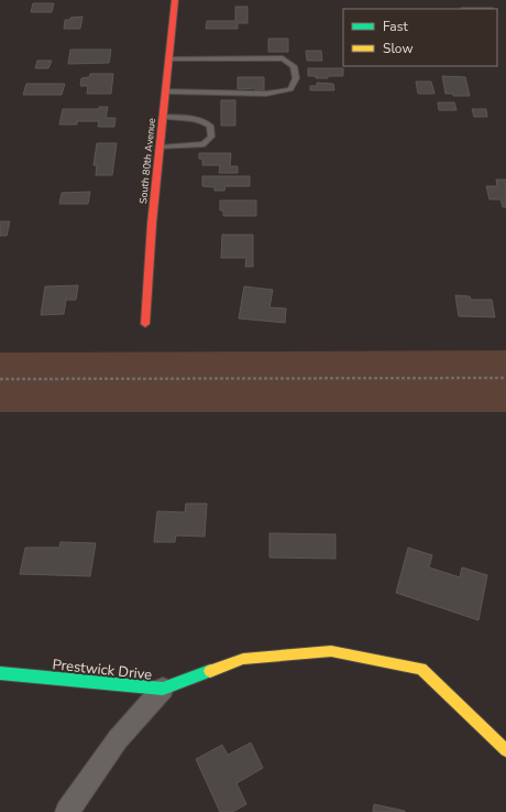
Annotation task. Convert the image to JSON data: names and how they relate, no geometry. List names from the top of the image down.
{
  "streets": {
    "street": ["South 80th Avenue", "Prestwick Drive"]
  },
  "legend": ["Fast", "Slow"]
}
